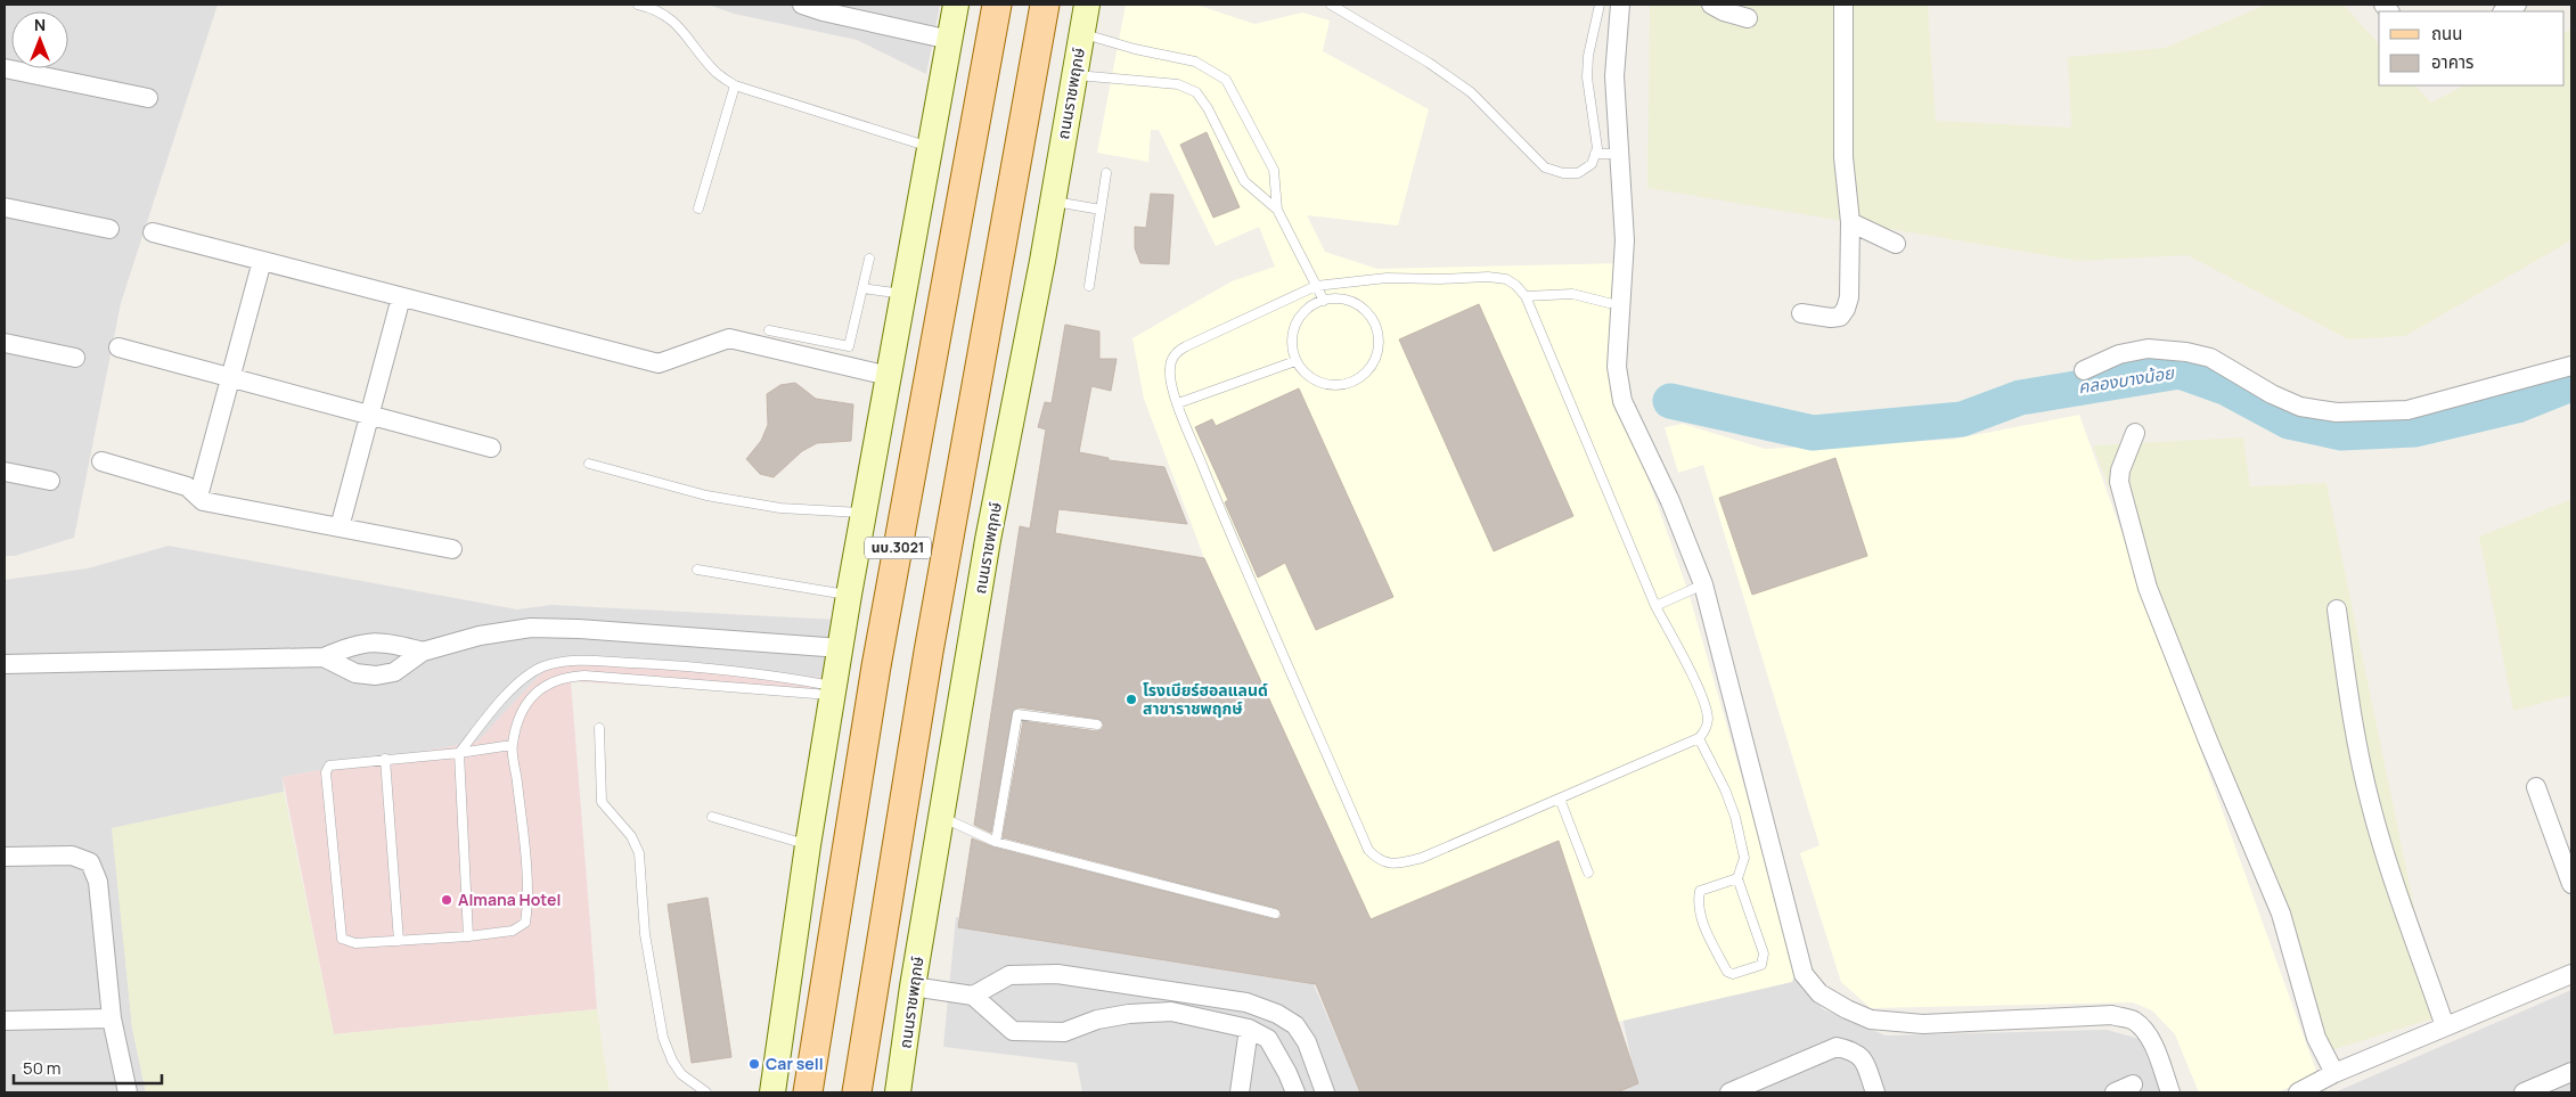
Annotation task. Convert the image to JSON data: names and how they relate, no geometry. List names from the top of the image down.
{
  "streets": {
    "main road": ["ถนนราชพฤกษ์", "นบ.3021"]
  },
  "water": ["คลองบางน้อย"],
  "places": ["โรงเบียร์ฮอลแลนด์ สาขาราชพฤกษ์", "Almana Hotel", "Car sell"],
  "legend": ["ถนน", "อาคาร"],
  "scale_bar": "50 m",
  "north": "top"
}
